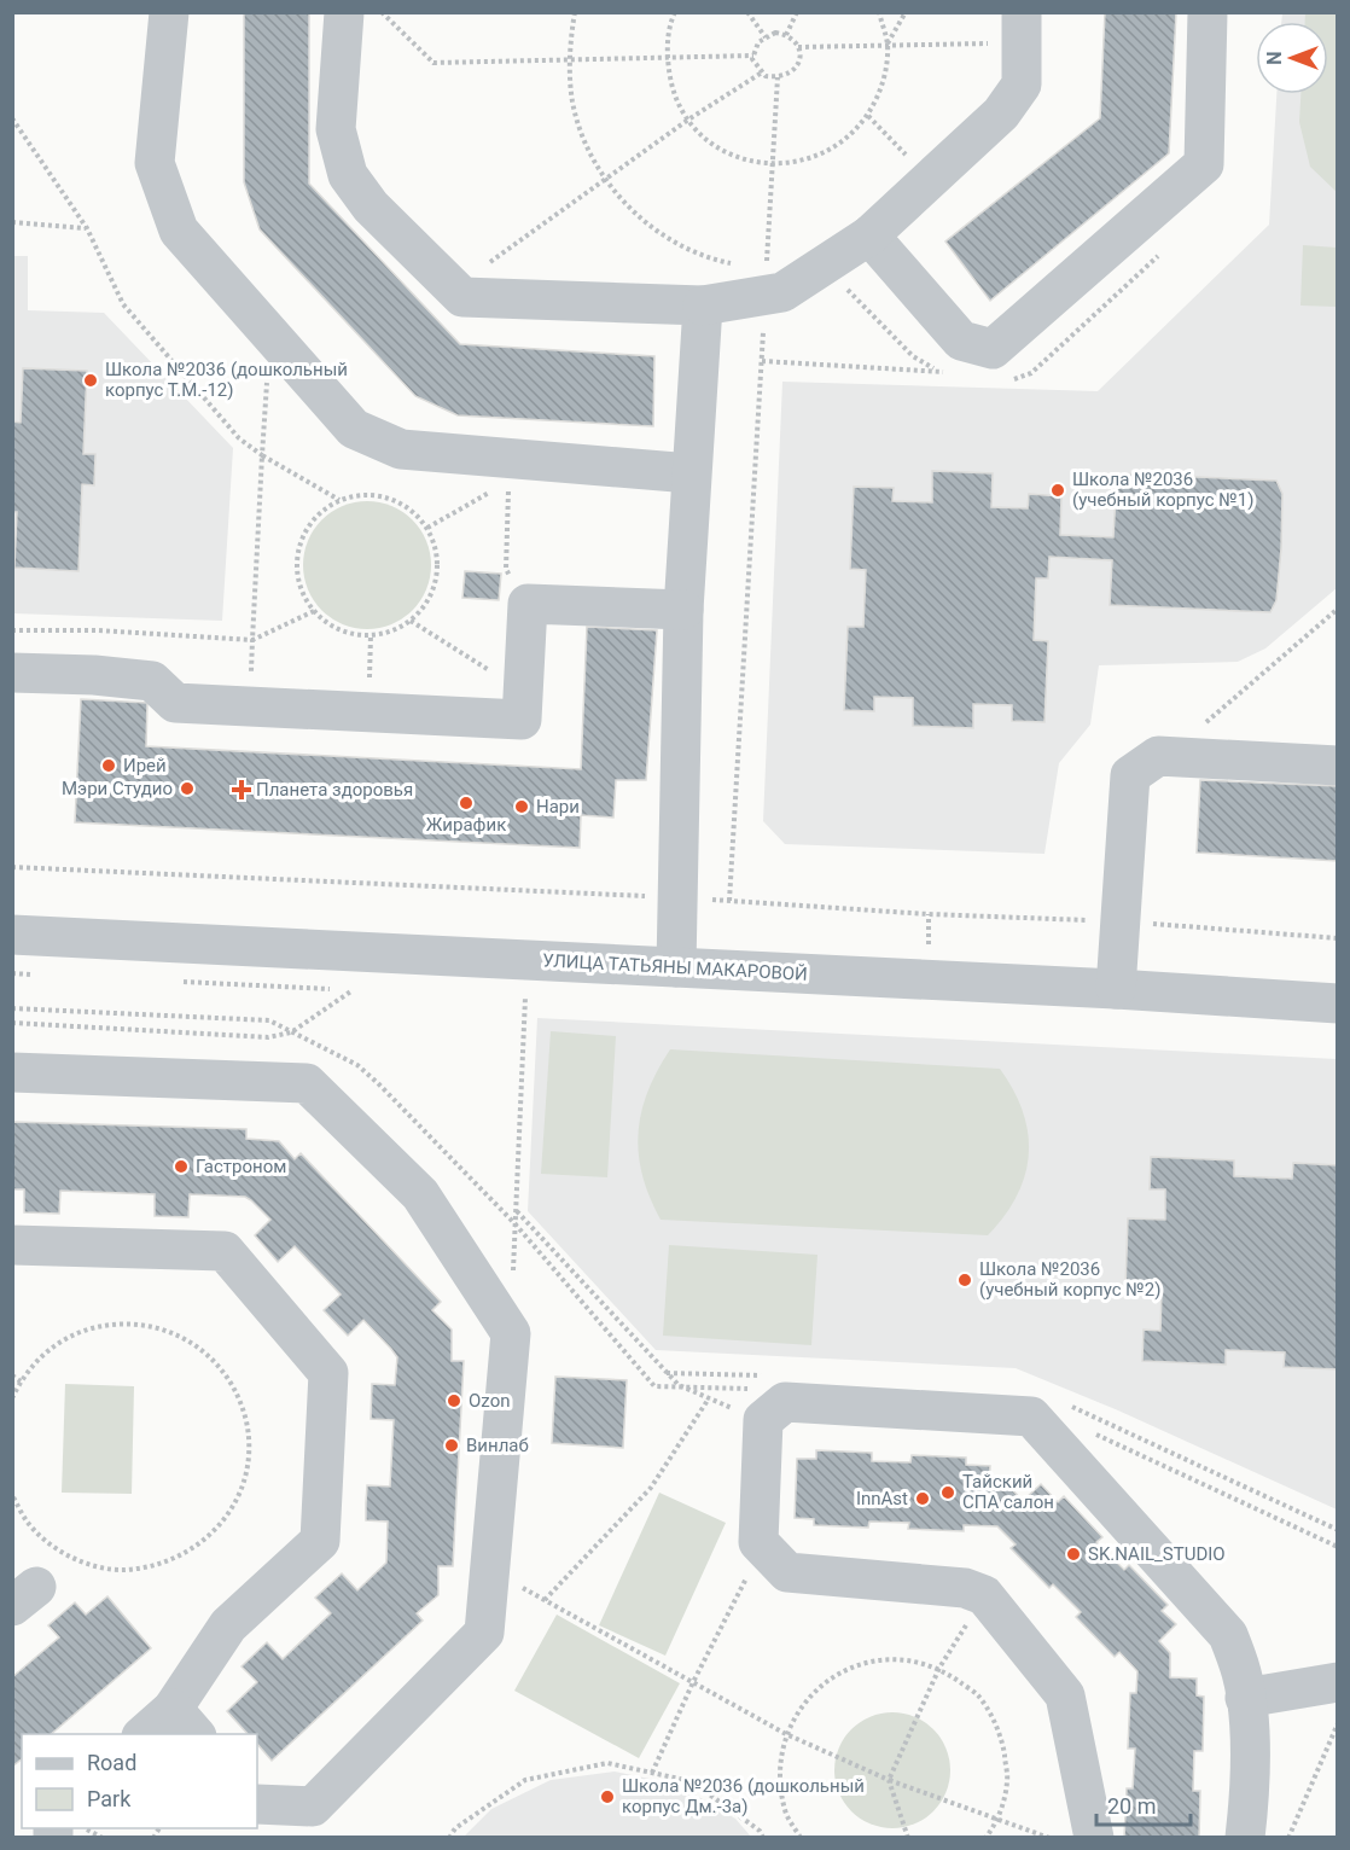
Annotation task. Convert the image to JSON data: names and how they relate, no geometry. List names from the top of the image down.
{
  "streets": {
    "street": ["УЛИЦА ТАТЬЯНЫ МАКАРОВОЙ"]
  },
  "places": {
    "other": [
      "Школа №2036 (дошкольный корпус Т.М.-12)",
      "Школа №2036 (учебный корпус №1)",
      "Ирей",
      "Мэри Студио",
      "Жирафик",
      "Нари",
      "Гастроном",
      "Школа №2036 (учебный корпус №2)",
      "Ozon",
      "Винлаб",
      "Тайский СПА салон",
      "InnAst",
      "SK.NAIL_STUDIO",
      "Школа №2036 (дошкольный корпус Дм.-3а)"
    ],
    "health": ["Планета здоровья"]
  },
  "legend": ["Road", "Park"],
  "scale_bar": "20 m",
  "north": "left"
}
